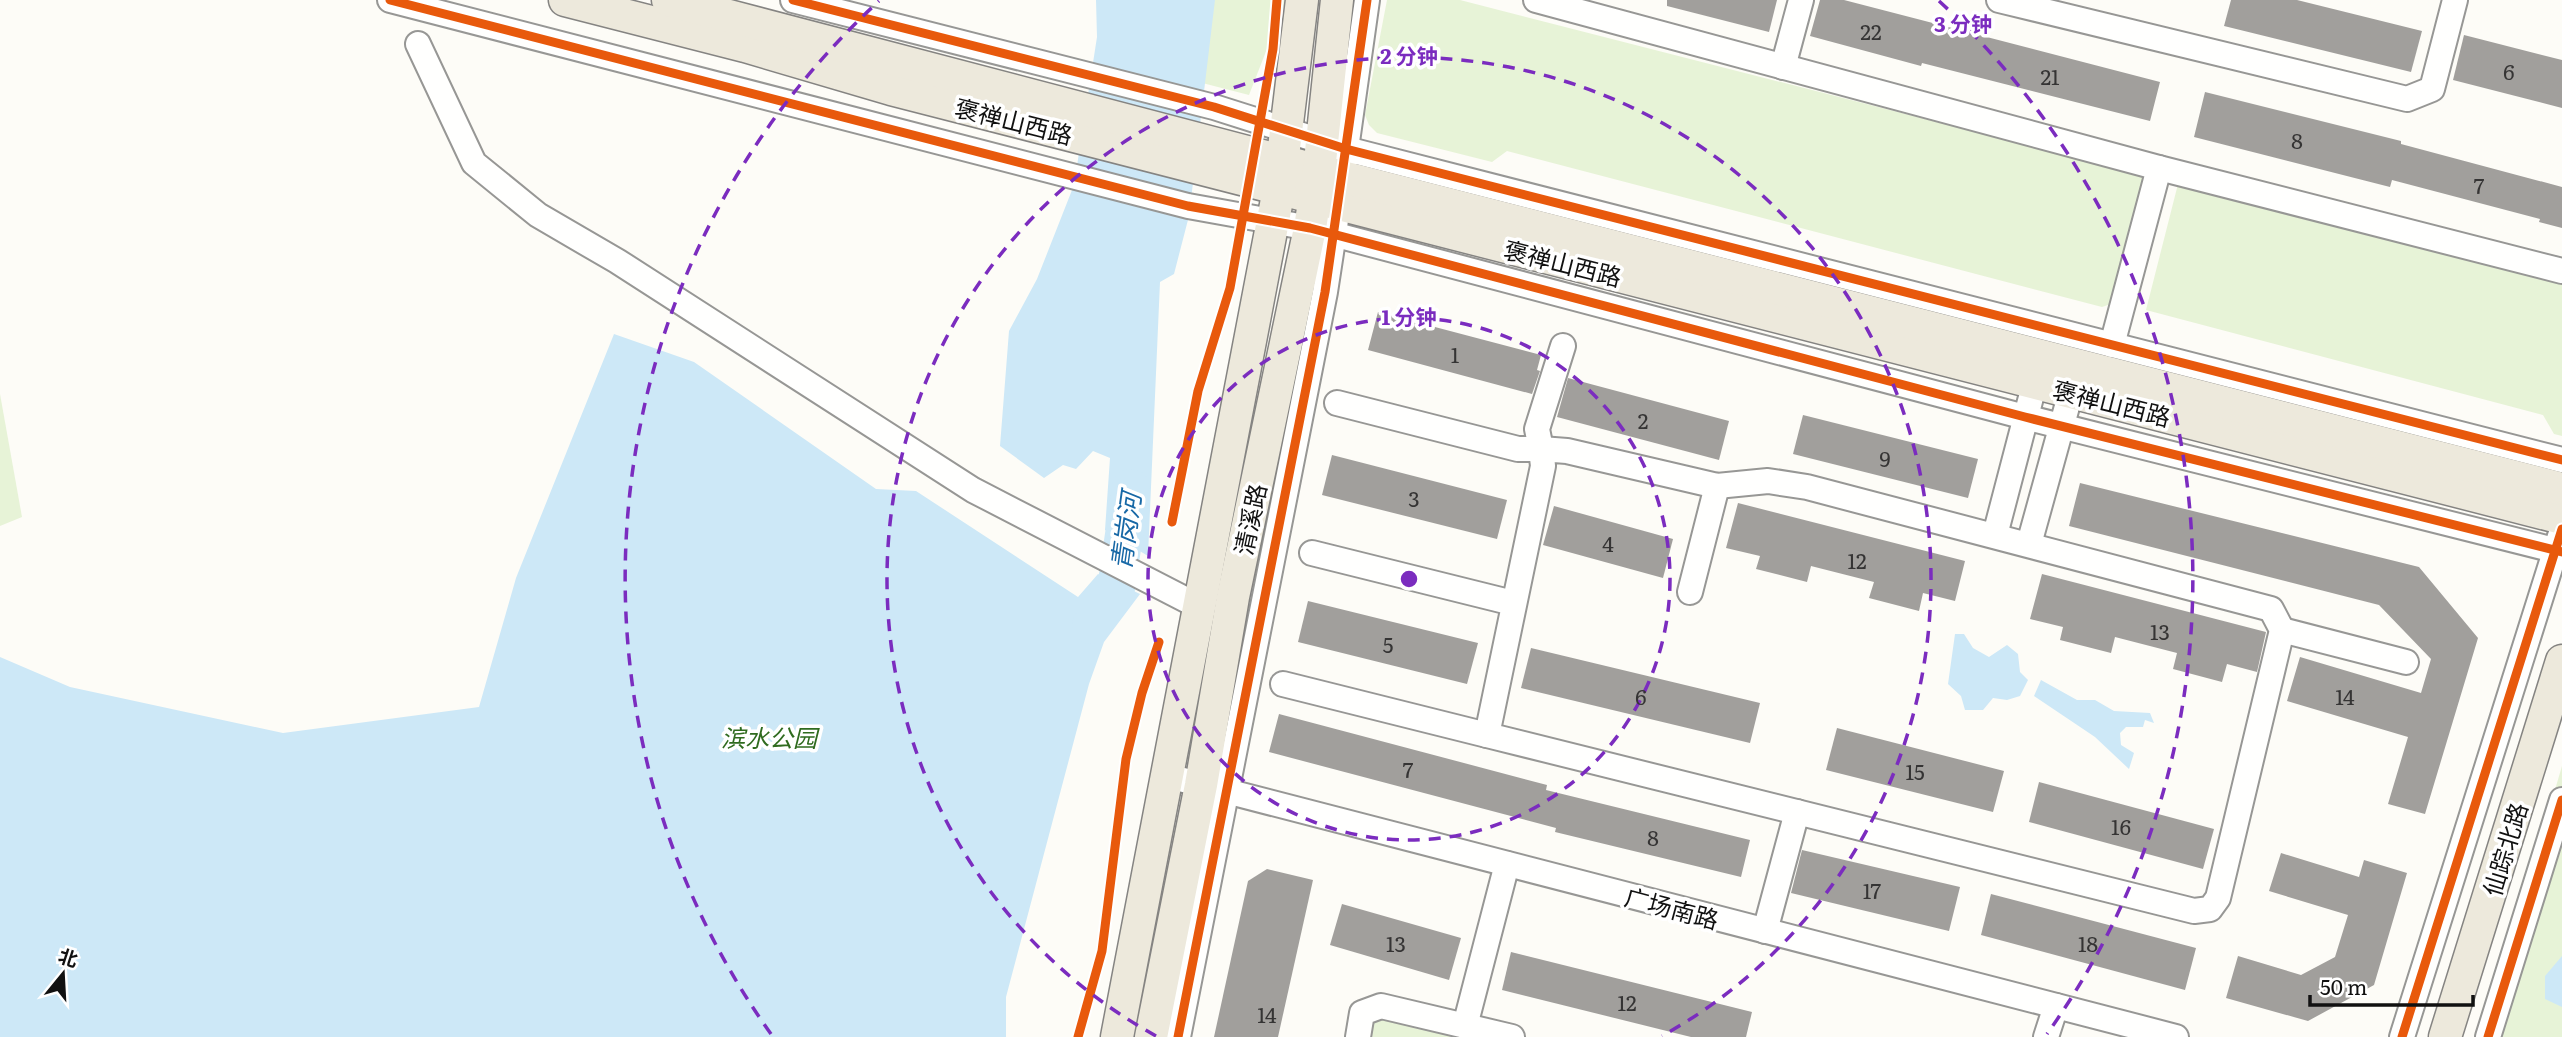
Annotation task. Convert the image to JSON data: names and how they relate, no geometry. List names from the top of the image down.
{
  "streets": {
    "main road": ["褒禅山西路", "清溪路", "仙踪北路"],
    "street": ["广场南路"]
  },
  "crossings": [
    ["褒禅山西路", "清溪路"],
    ["清溪路", "广场南路"]
  ],
  "water": ["青岗河"],
  "parks": ["滨水公园"],
  "house_numbers": [
    "22",
    "6",
    "21",
    "8",
    "7",
    "1",
    "2",
    "9",
    "3",
    "4",
    "12",
    "13",
    "5",
    "6",
    "14",
    "7",
    "15",
    "16",
    "8",
    "17",
    "13",
    "18",
    "12",
    "14"
  ],
  "scale_bar": "50 m",
  "north": "top",
  "rings": ["3 分钟", "2 分钟", "1 分钟"]
}
